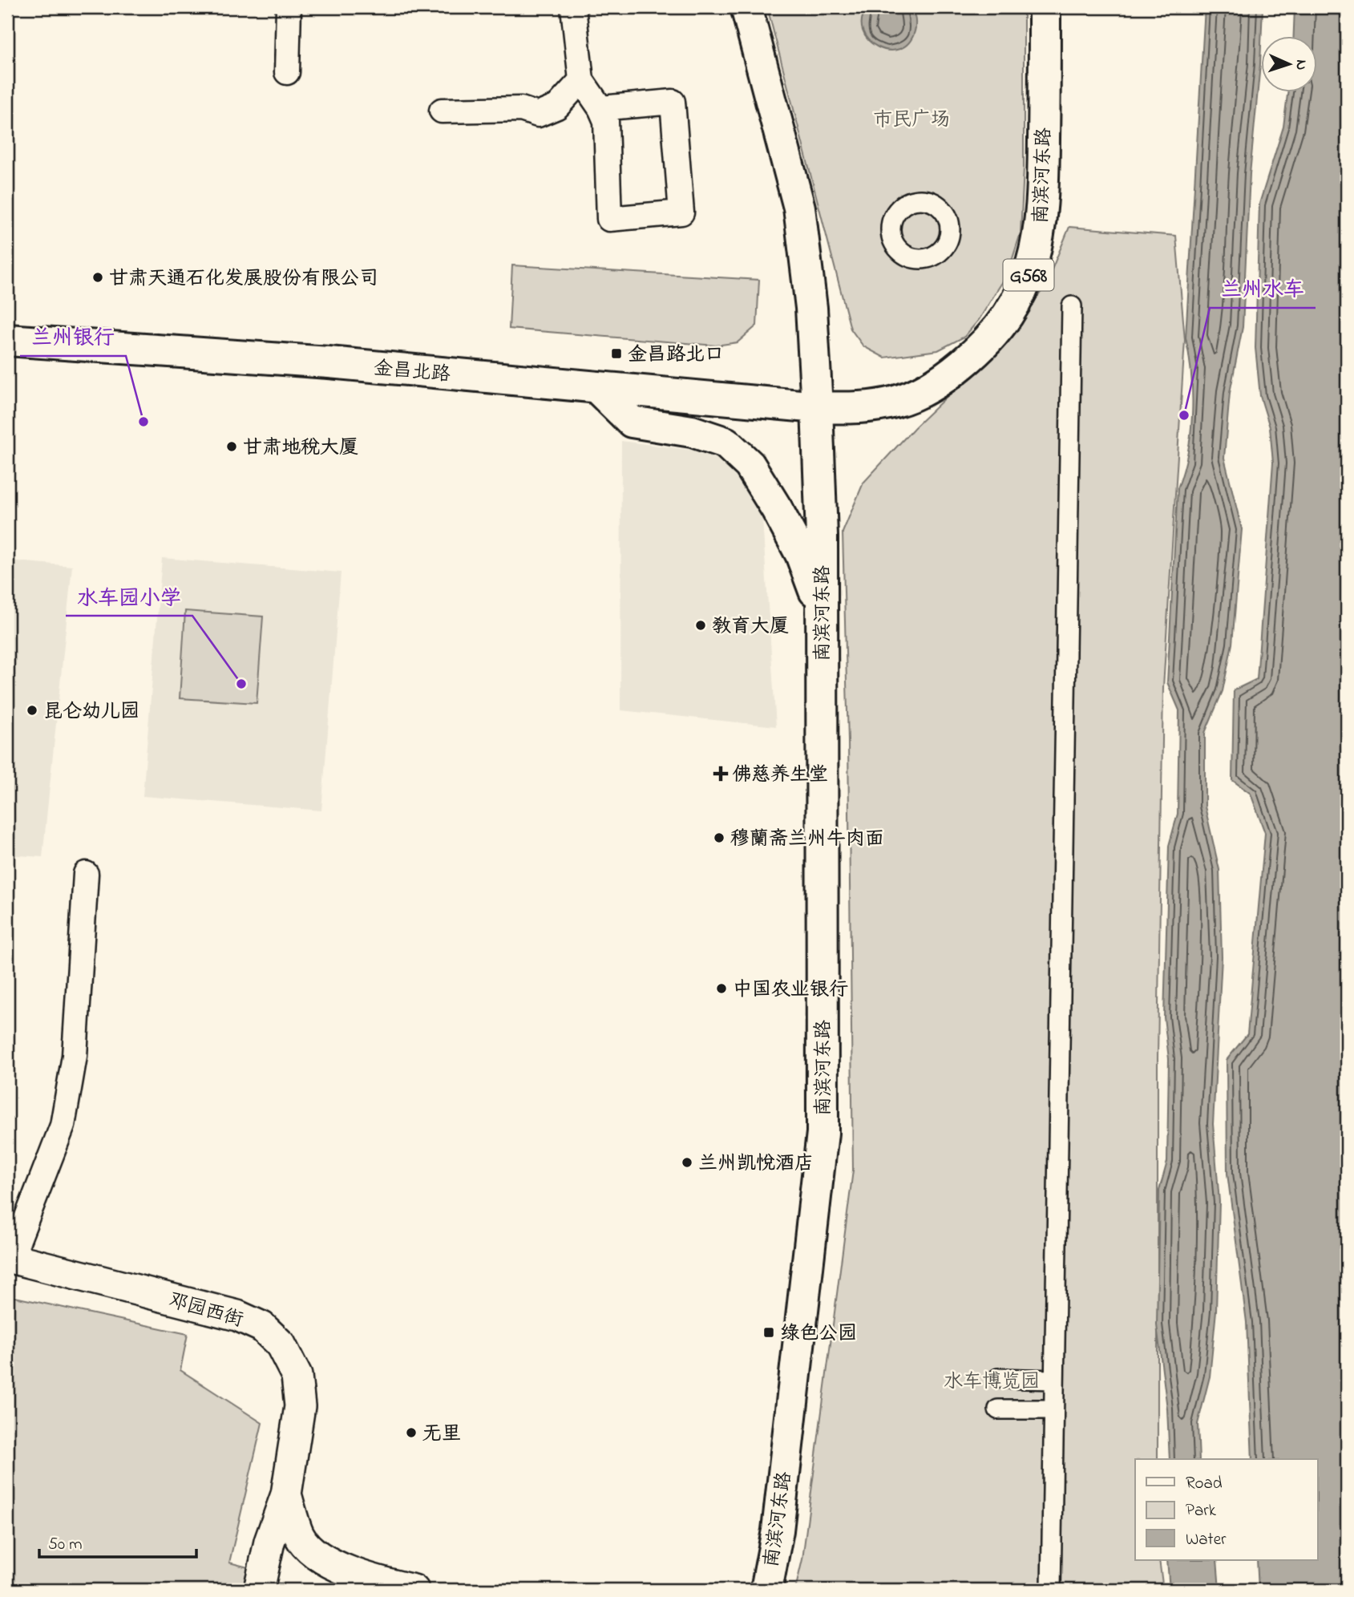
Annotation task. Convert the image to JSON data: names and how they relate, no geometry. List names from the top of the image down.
{
  "streets": {
    "main road": ["南滨河东路", "G568", "金昌北路"],
    "street": ["邓园西街"]
  },
  "crossings": [
    ["南滨河东路", "金昌北路"]
  ],
  "parks": ["市民广场", "水车博览园"],
  "places": {
    "other": [
      "甘肃天通石化发展股份有限公司",
      "兰州水车",
      "兰州银行",
      "甘肃地税大厦",
      "教育大厦",
      "水车园小学",
      "昆仑幼儿园",
      "穆蘭斋兰州牛肉面",
      "中国农业银行",
      "兰州凯悦酒店",
      "无里"
    ],
    "transit": ["金昌路北口", "绿色公园"],
    "health": ["佛慈养生堂"]
  },
  "legend": ["Road", "Park", "Water"],
  "scale_bar": "50 m",
  "north": "right"
}
